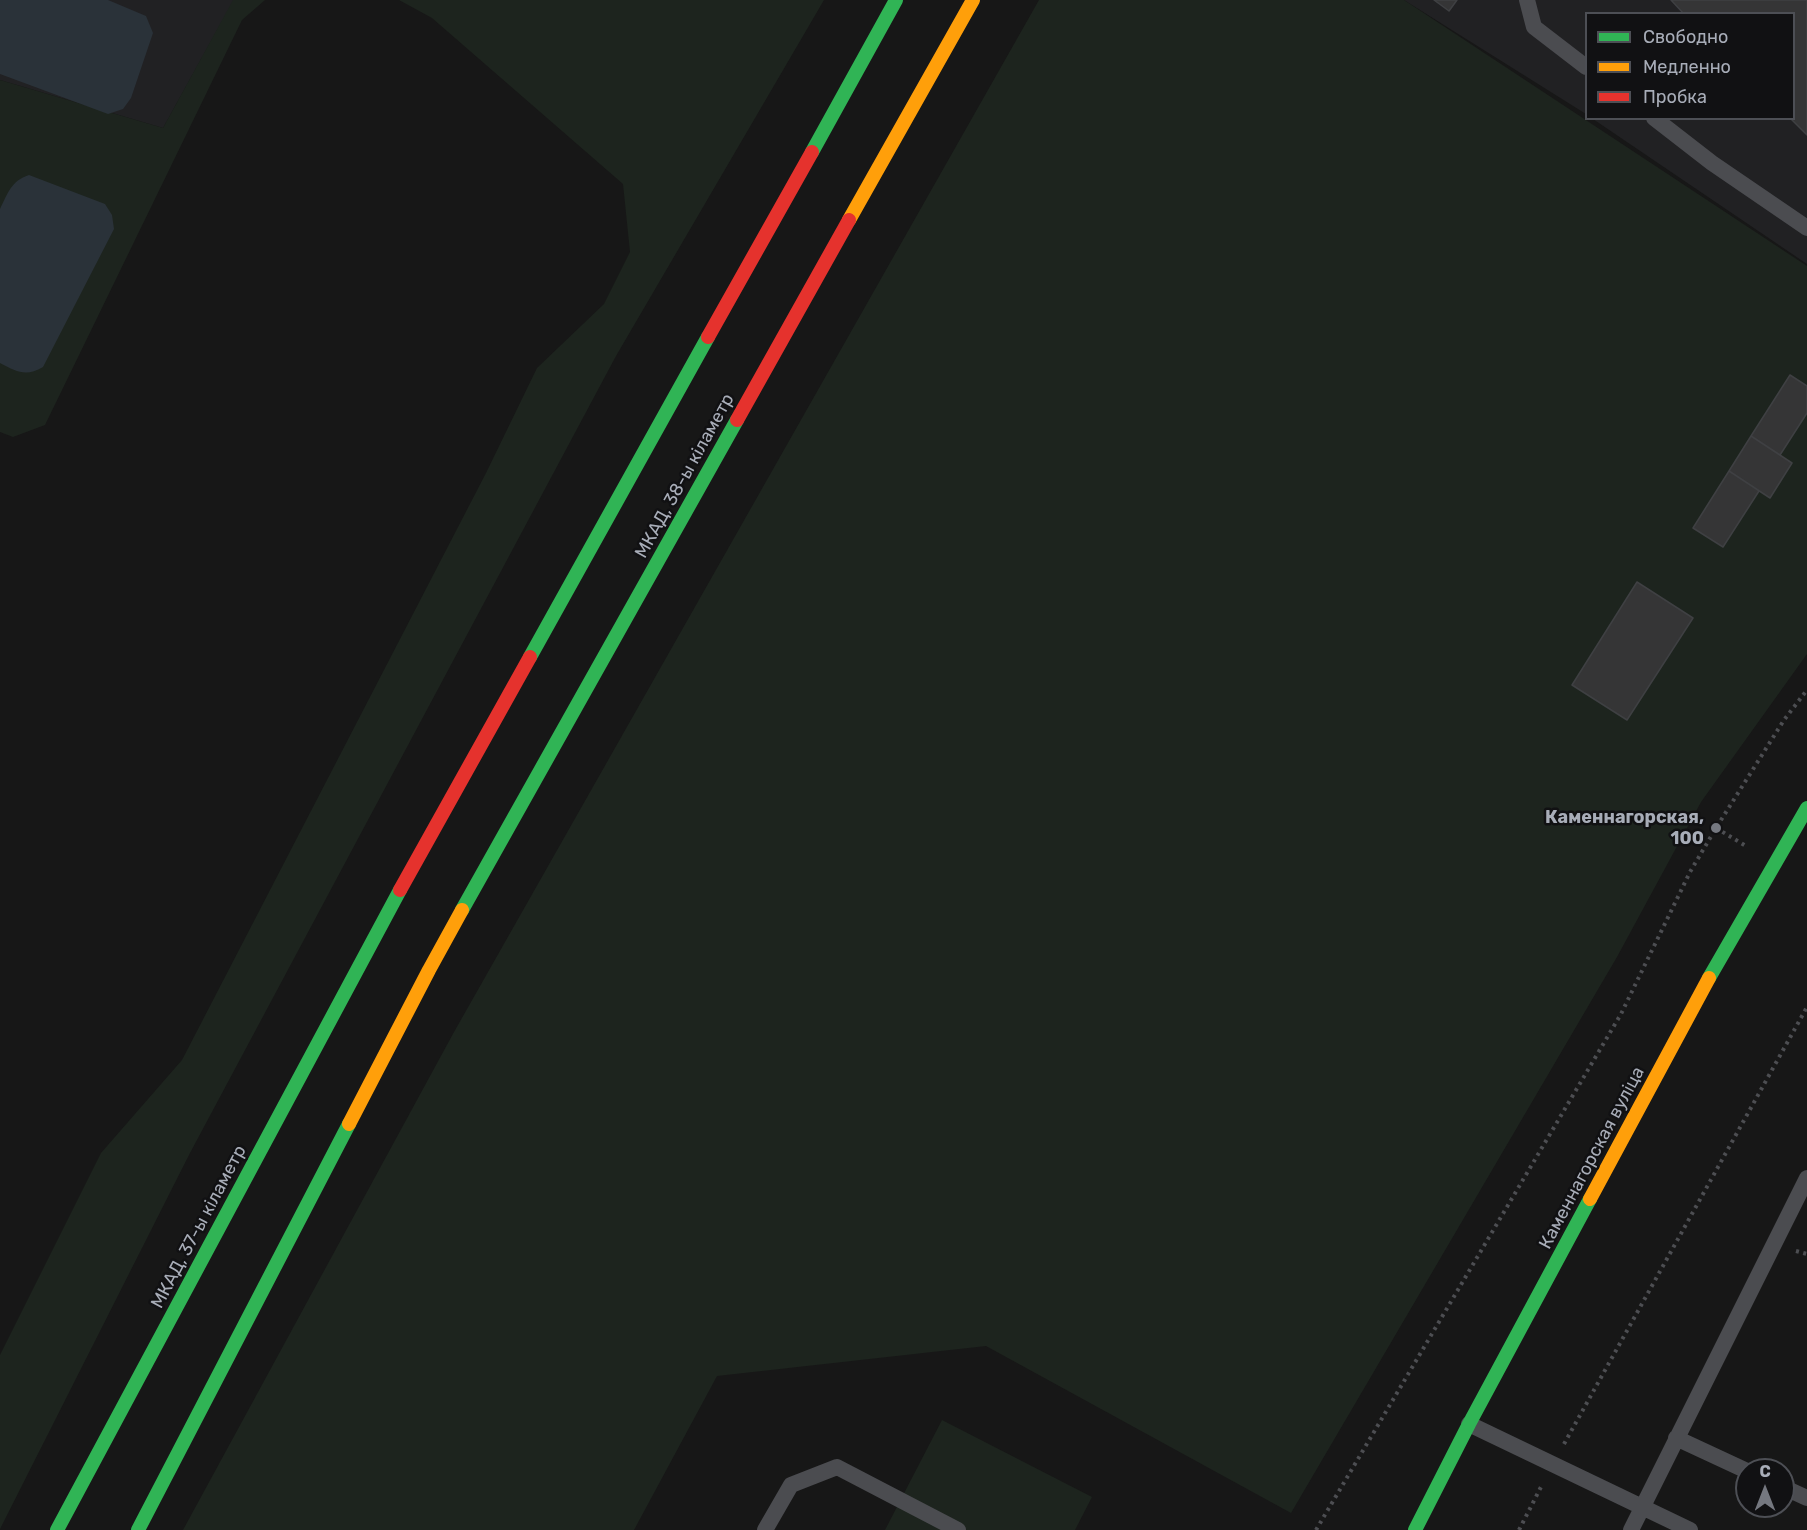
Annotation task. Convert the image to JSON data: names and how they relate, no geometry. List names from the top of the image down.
{
  "streets": {
    "main road": ["МКАД, 38-ы кіламетр", "Каменнагорская вуліца", "МКАД, 37-ы кіламетр"]
  },
  "places": ["Каменнагорская, 100"],
  "legend": ["Свободно", "Медленно", "Пробка"],
  "north": "top"
}
